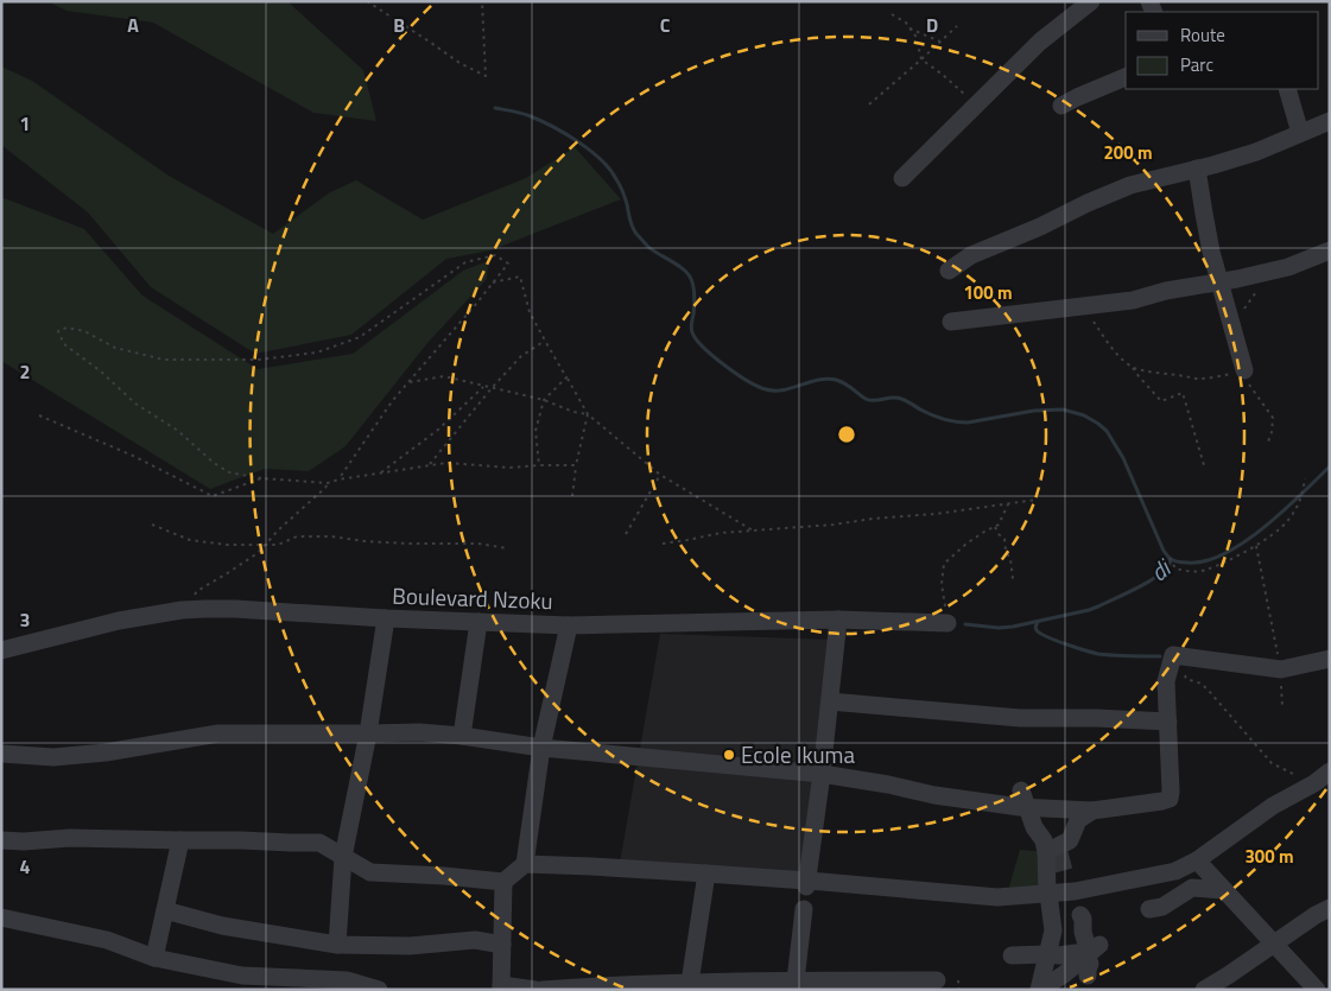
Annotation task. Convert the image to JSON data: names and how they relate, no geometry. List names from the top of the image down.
{
  "streets": {
    "street": ["Boulevard Nzoku"]
  },
  "water": ["di"],
  "places": ["Ecole Ikuma"],
  "legend": ["Route", "Parc"],
  "grid": {
    "columns": [
      "A",
      "B",
      "C",
      "D"
    ],
    "rows": [
      "1",
      "2",
      "3",
      "4"
    ]
  },
  "rings": ["200 m", "100 m", "300 m"]
}
